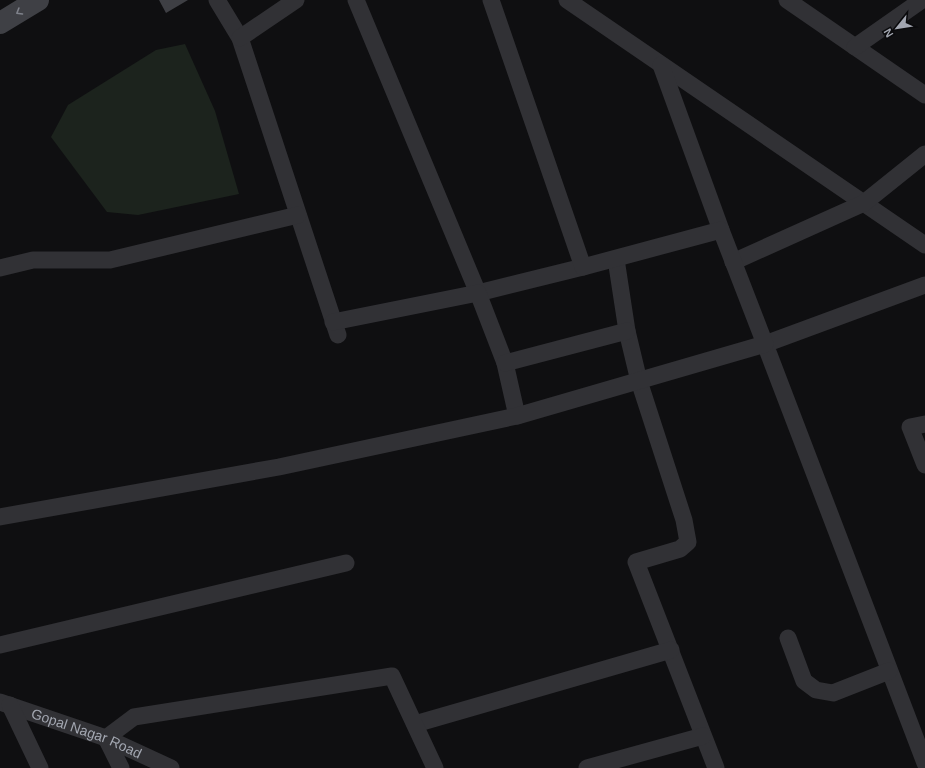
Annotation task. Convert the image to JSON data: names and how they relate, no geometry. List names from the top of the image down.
{
  "streets": {
    "street": ["Gopal Nagar Road"]
  },
  "north": "bottom left"
}
